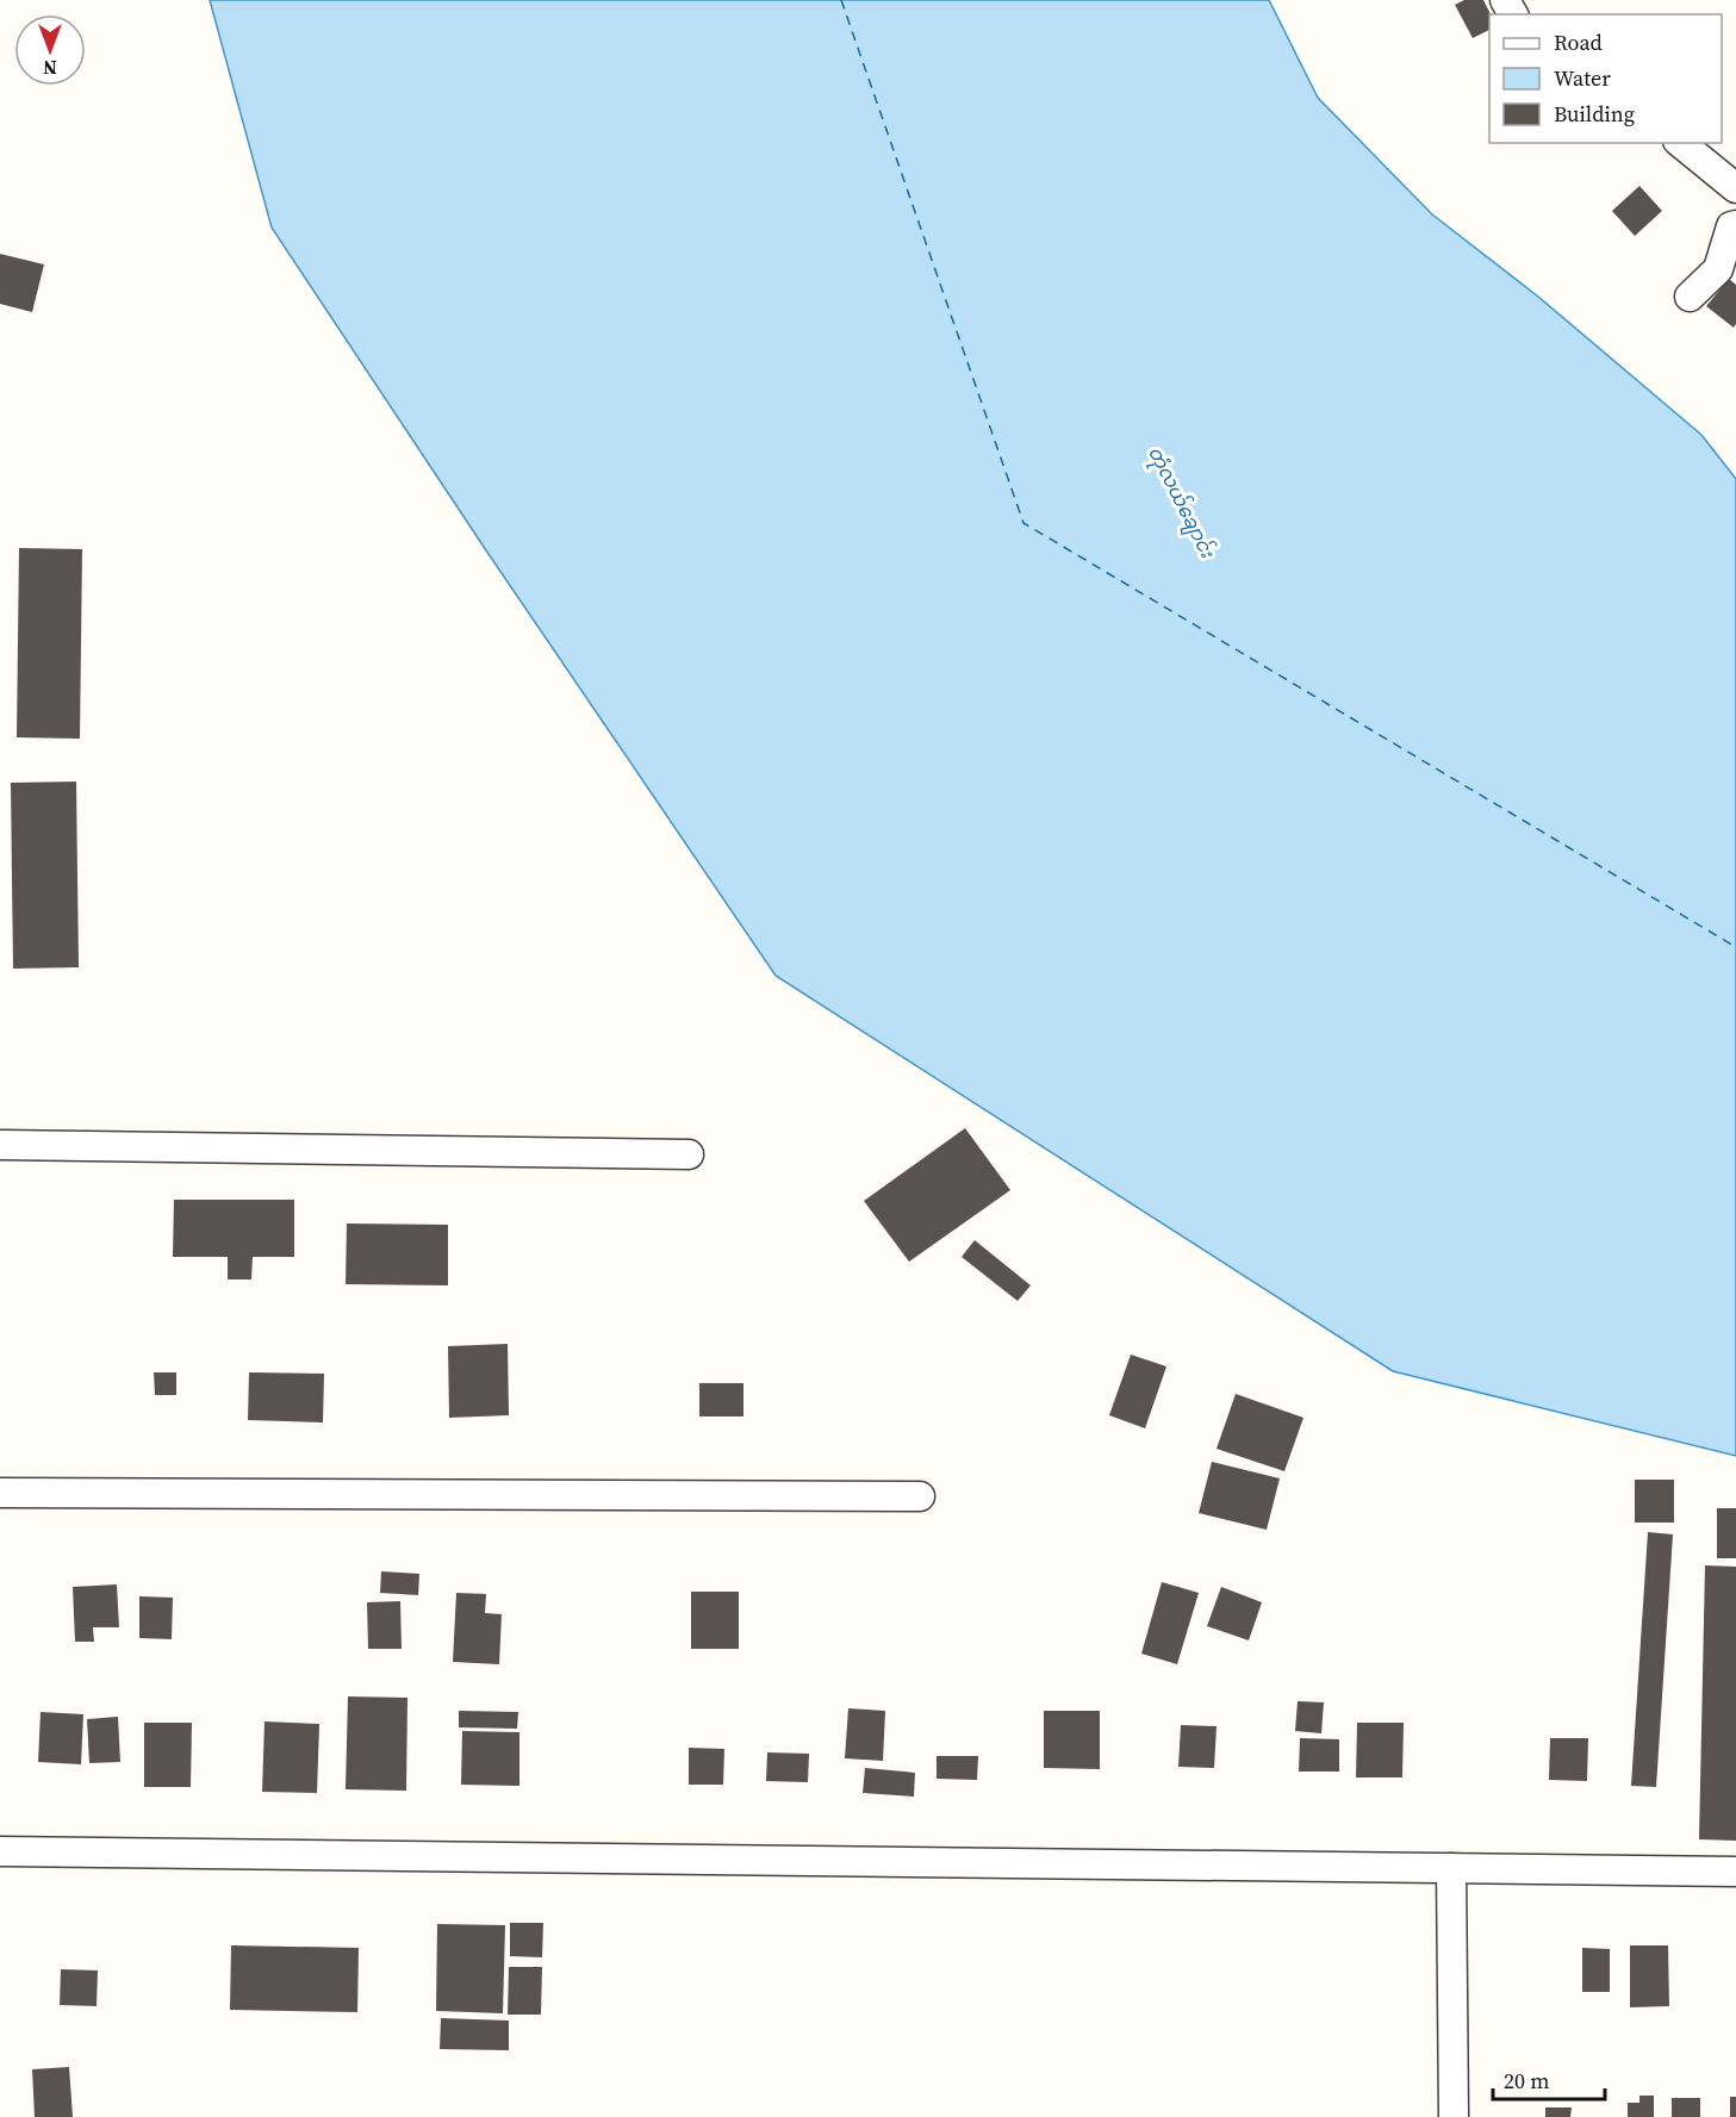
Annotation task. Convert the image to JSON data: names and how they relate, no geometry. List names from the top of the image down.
{
  "water": ["တုံလယ်ချောင်း"],
  "legend": ["Road", "Water", "Building"],
  "scale_bar": "20 m",
  "north": "bottom"
}
